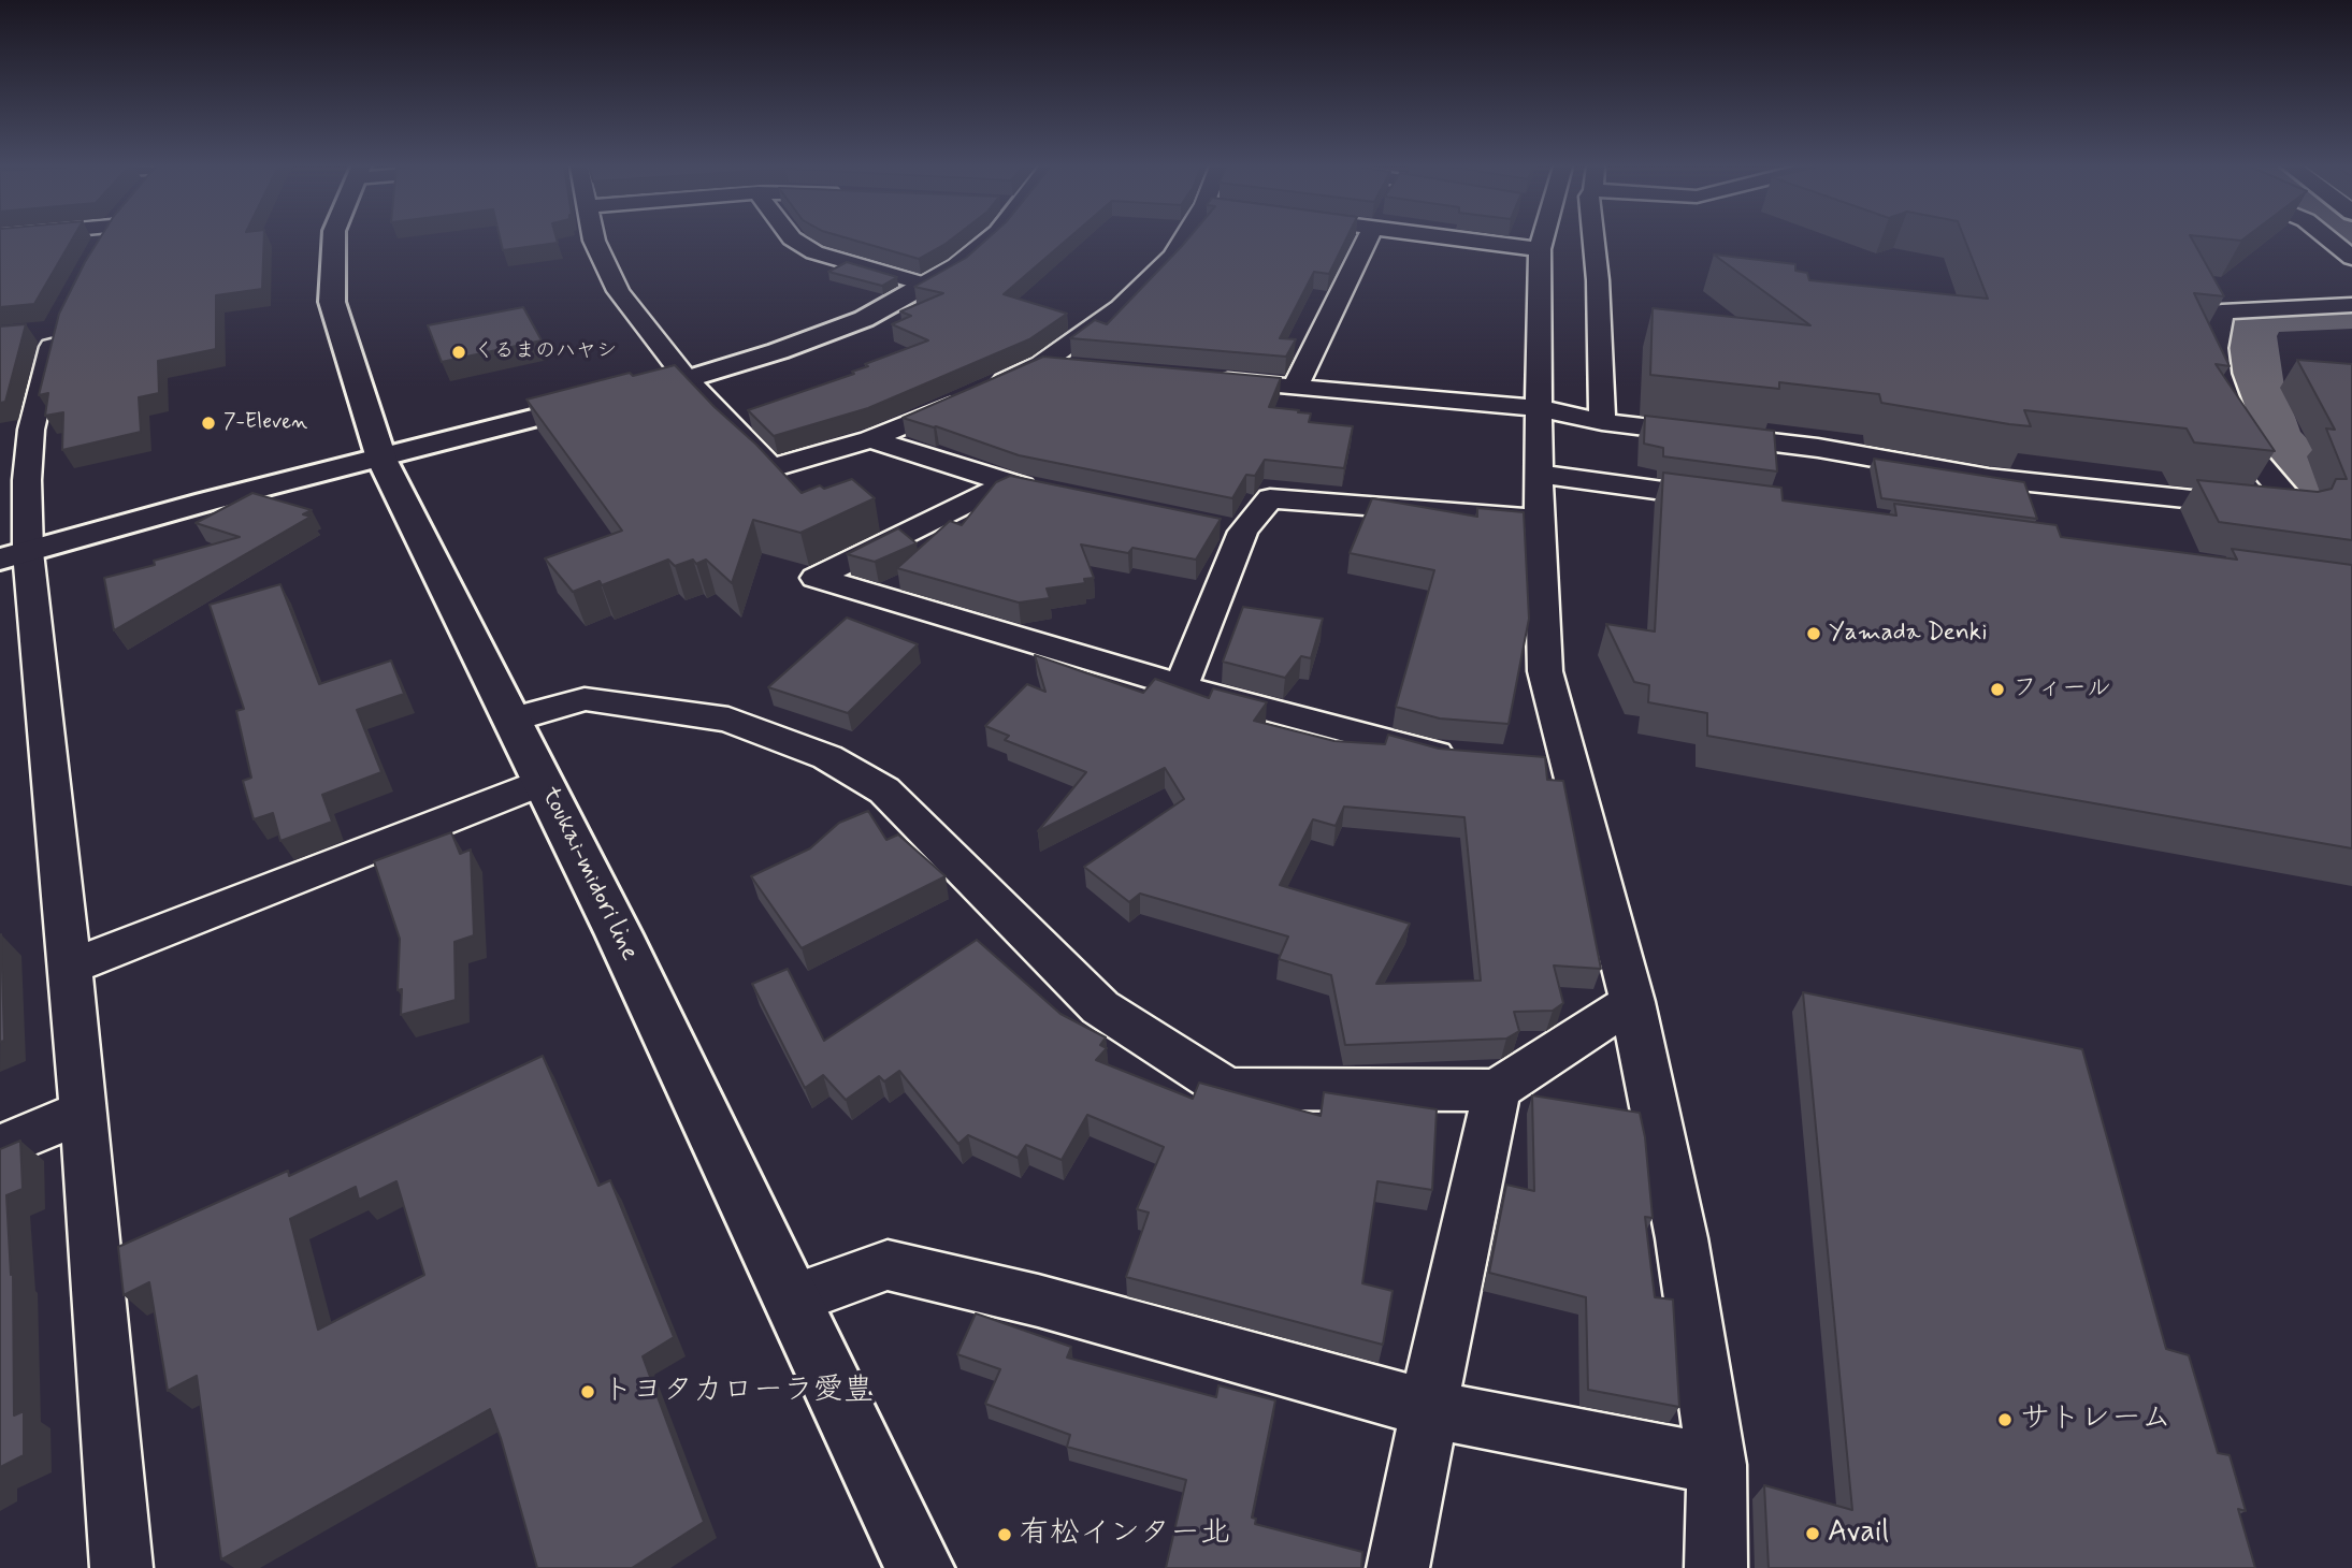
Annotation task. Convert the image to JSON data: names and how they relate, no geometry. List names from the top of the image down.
{
  "streets": {
    "main road": ["toukai-midori line"]
  },
  "places": [
    "くるまのハヤシ",
    "7-Eleven",
    "Yamada Denki",
    "フィール",
    "トヨタカローラ愛豊",
    "サトレーム",
    "Avail",
    "有松インター北"
  ]
}
